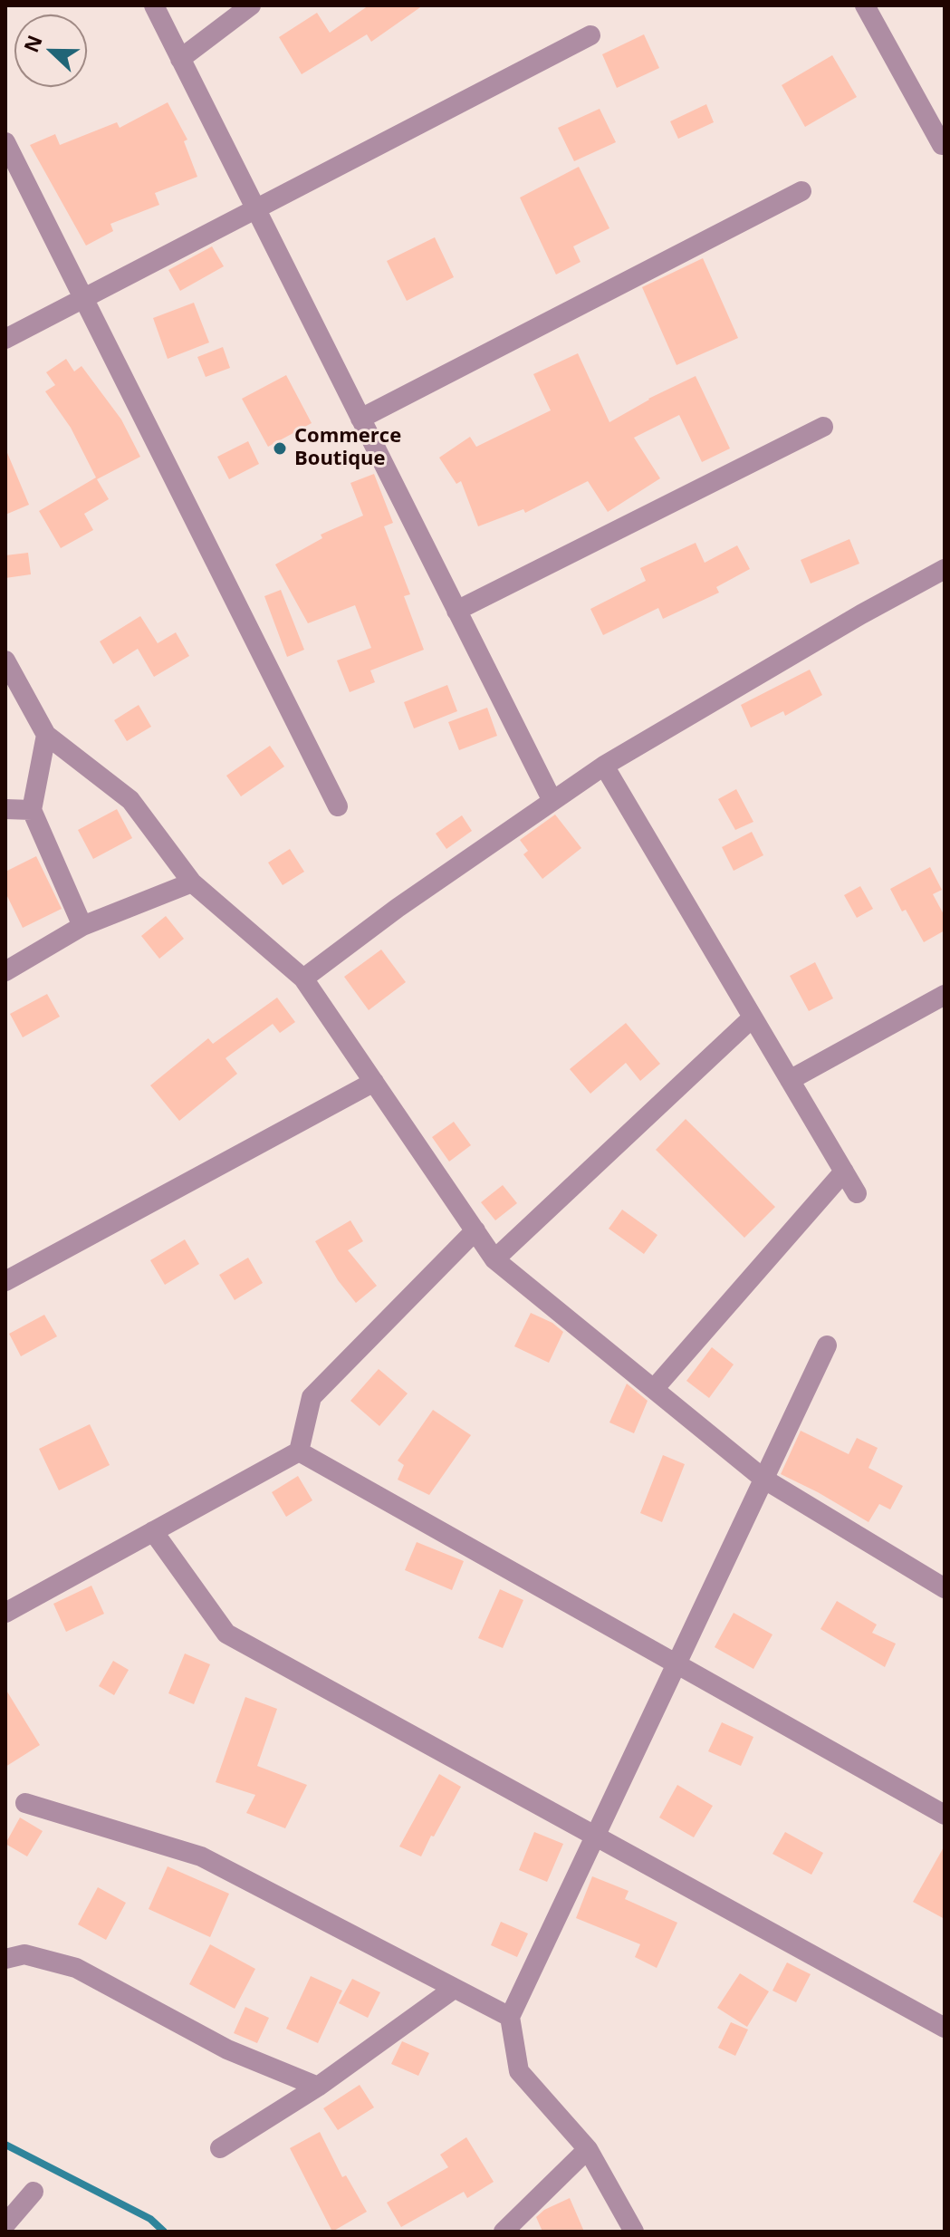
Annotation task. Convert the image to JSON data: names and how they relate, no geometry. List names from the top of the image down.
{
  "places": ["Commerce Boutique"],
  "north": "left"
}
